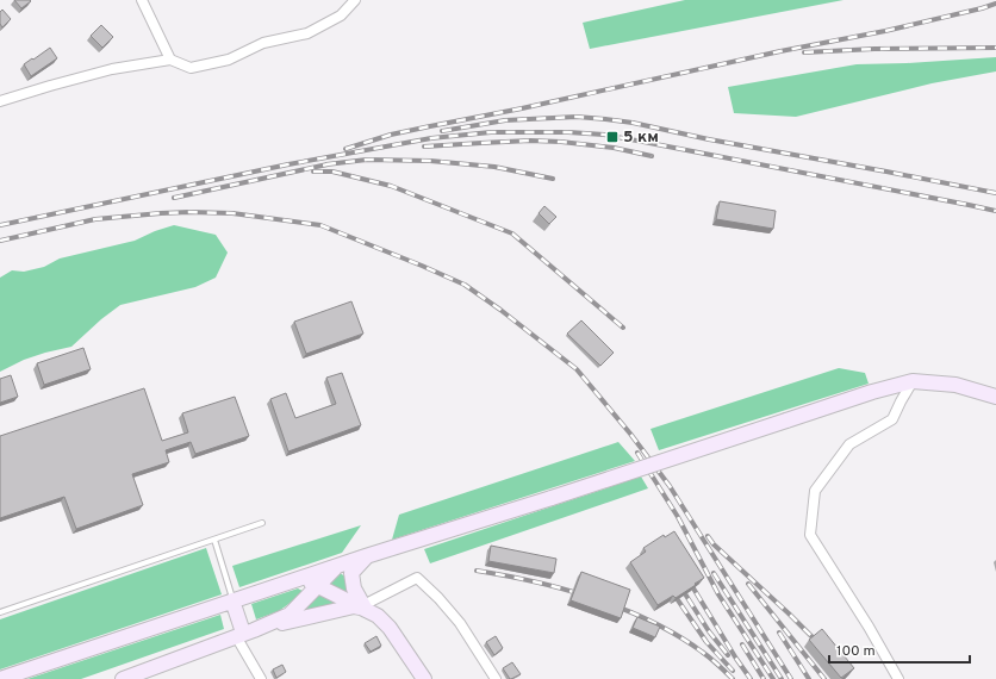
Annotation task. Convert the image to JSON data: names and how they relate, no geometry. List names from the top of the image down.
{
  "places": {
    "transit": ["5 км"]
  },
  "scale_bar": "100 m"
}
